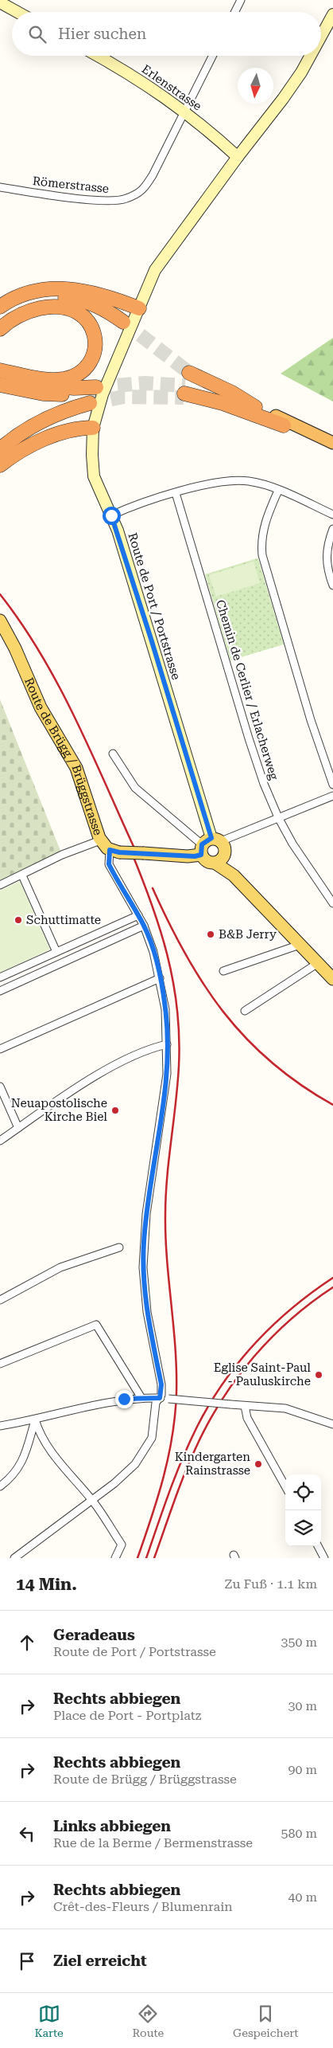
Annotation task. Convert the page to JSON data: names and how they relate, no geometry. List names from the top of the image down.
{
  "streets": {
    "main road": ["Erlenstrasse", "Route de Port / Portstrasse", "Route de Brügg / Brüggstrasse"],
    "street": ["Römerstrasse", "Chemin de Cerlier / Erlacherweg"]
  },
  "crossings": [
    ["Erlenstrasse", "Römerstrasse"],
    ["Erlenstrasse", "Route de Port / Portstrasse"]
  ],
  "places": [
    "Schuttimatte",
    "B&B Jerry",
    "Neuapostolische Kirche Biel",
    "Eglise Saint-Paul - Pauluskirche",
    "Kindergarten Rainstrasse"
  ],
  "north": "bottom",
  "page": {
    "search": "Hier suchen",
    "heading": ["14 Min.", "Zu Fuß · 1.1 km"],
    "list": [
      ["Geradeaus", "Route de Port / Portstrasse", "350 m"],
      ["Rechts abbiegen", "Place de Port - Portplatz", "30 m"],
      ["Rechts abbiegen", "Route de Brügg / Brüggstrasse", "90 m"],
      ["Links abbiegen", "Rue de la Berme / Bermenstrasse", "580 m"],
      ["Rechts abbiegen", "Crêt-des-Fleurs / Blumenrain", "40 m"],
      "Ziel erreicht"
    ],
    "nav": ["Karte", "Route", "Gespeichert"]
  }
}
